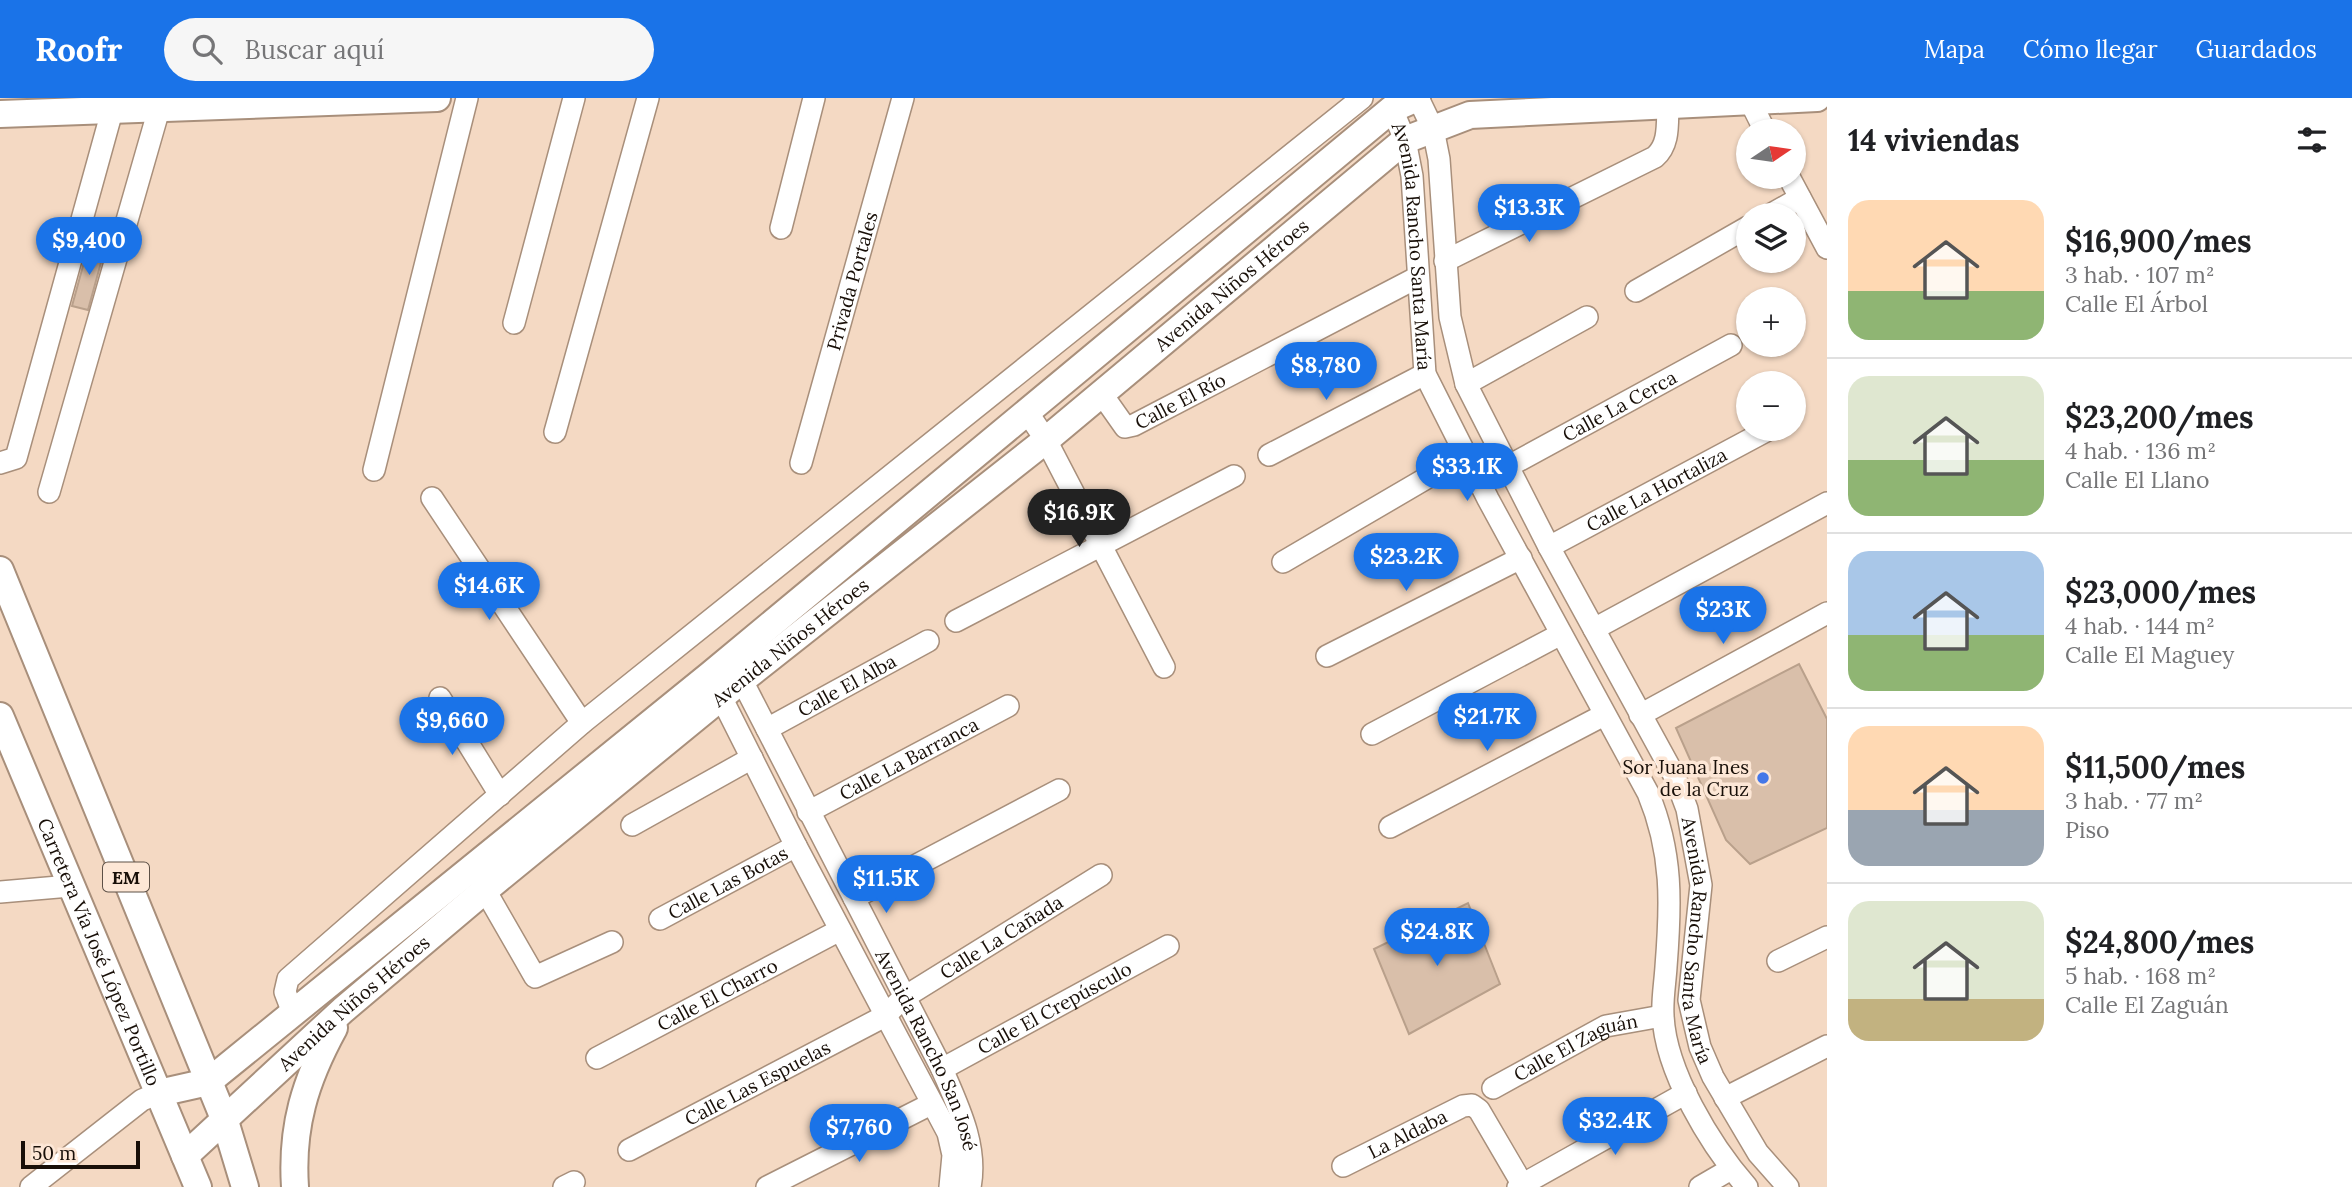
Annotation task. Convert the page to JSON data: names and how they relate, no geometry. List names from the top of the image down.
{
  "streets": {
    "main road": ["Avenida Niños Héroes", "EM", "Carretera Vía José López Portillo"],
    "street": [
      "Avenida Rancho Santa María",
      "Privada Portales",
      "Calle El Río",
      "Calle La Cerca",
      "Calle La Hortaliza",
      "Calle El Alba",
      "Calle La Barranca",
      "Calle Las Botas",
      "Calle La Cañada",
      "Calle El Charro",
      "Calle El Crepúsculo",
      "Calle El Zaguán",
      "Avenida Rancho San José",
      "Calle Las Espuelas",
      "La Aldaba"
    ]
  },
  "crossings": [
    ["Avenida Rancho Santa María", "Avenida Niños Héroes"],
    ["Avenida Rancho Santa María", "Calle El Río"],
    ["Avenida Rancho Santa María", "Calle La Cerca"],
    ["Avenida Rancho Santa María", "Calle La Hortaliza"],
    ["Avenida Rancho Santa María", "Calle El Zaguán"],
    ["Avenida Niños Héroes", "Calle El Río"],
    ["Avenida Niños Héroes", "EM"],
    ["Avenida Niños Héroes", "Carretera Vía José López Portillo"],
    ["Avenida Niños Héroes", "Avenida Rancho San José"],
    ["Calle El Alba", "Avenida Rancho San José"],
    ["Calle La Barranca", "Avenida Rancho San José"],
    ["Calle Las Botas", "Avenida Rancho San José"],
    ["Calle La Cañada", "Avenida Rancho San José"],
    ["Calle La Cañada", "Calle Las Espuelas"],
    ["Calle El Charro", "Avenida Rancho San José"],
    ["Calle El Crepúsculo", "Avenida Rancho San José"],
    ["Avenida Rancho San José", "Calle Las Espuelas"]
  ],
  "places": ["Sor Juana Ines de la Cruz"],
  "scale_bar": "50 m",
  "north": "right",
  "page": {
    "header": "Roofr",
    "search": "Buscar aquí",
    "nav": ["Mapa", "Cómo llegar", "Guardados"],
    "heading": "14 viviendas",
    "map_buttons": ["+", "−"],
    "list": [
      {
        "name": "$16,900/mes",
        "note": "3 hab. · 107 m² · Calle El Árbol"
      },
      {
        "name": "$23,200/mes",
        "note": "4 hab. · 136 m² · Calle El Llano"
      },
      {
        "name": "$23,000/mes",
        "note": "4 hab. · 144 m² · Calle El Maguey"
      },
      {
        "name": "$11,500/mes",
        "note": "3 hab. · 77 m² · Piso"
      },
      {
        "name": "$24,800/mes",
        "note": "5 hab. · 168 m² · Calle El Zaguán"
      }
    ],
    "price": [
      "$13.3K",
      "$9,400",
      "$8,780",
      "$33.1K",
      "$16.9K",
      "$23.2K",
      "$14.6K",
      "$23K",
      "$21.7K",
      "$9,660",
      "$11.5K",
      "$24.8K",
      "$32.4K",
      "$7,760"
    ],
    "scale": "50 m"
  }
}
